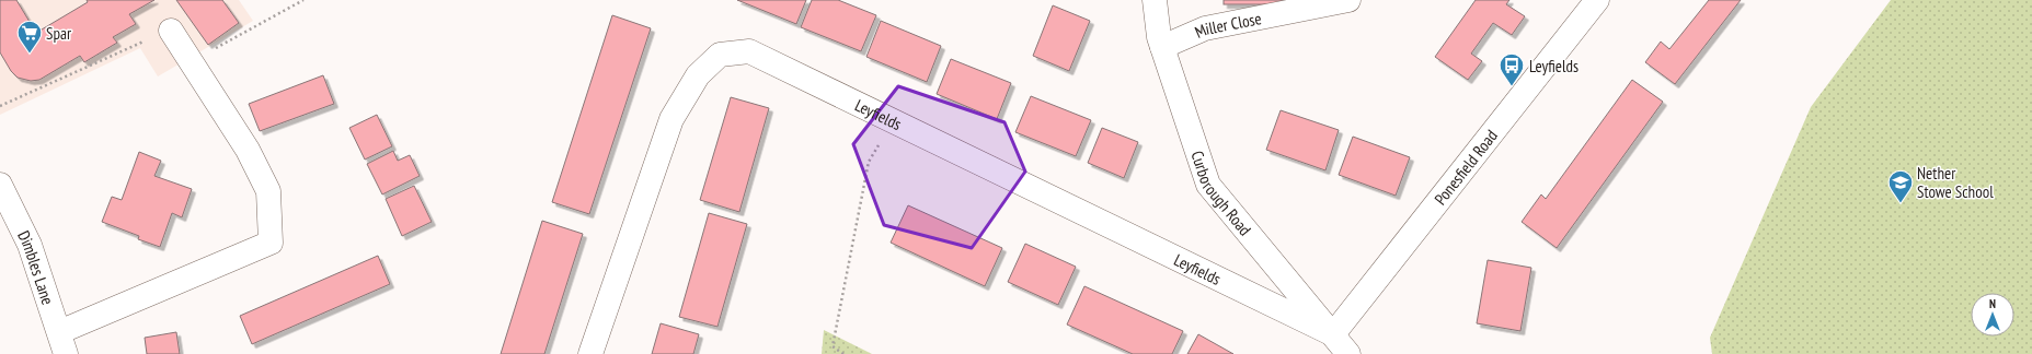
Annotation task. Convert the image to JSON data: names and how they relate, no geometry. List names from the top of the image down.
{
  "streets": {
    "street": [
      "Miller Close",
      "Leyfields",
      "Ponesfield Road",
      "Curborough Road",
      "Dimbles Lane"
    ]
  },
  "crossings": [
    ["Miller Close", "Curborough Road"],
    ["Leyfields", "Ponesfield Road"],
    ["Leyfields", "Curborough Road"],
    ["Ponesfield Road", "Curborough Road"]
  ],
  "places": {
    "supermarket": ["Spar"],
    "bus stop": ["Leyfields"],
    "school or university": ["Nether Stowe School"]
  },
  "north": "top"
}
